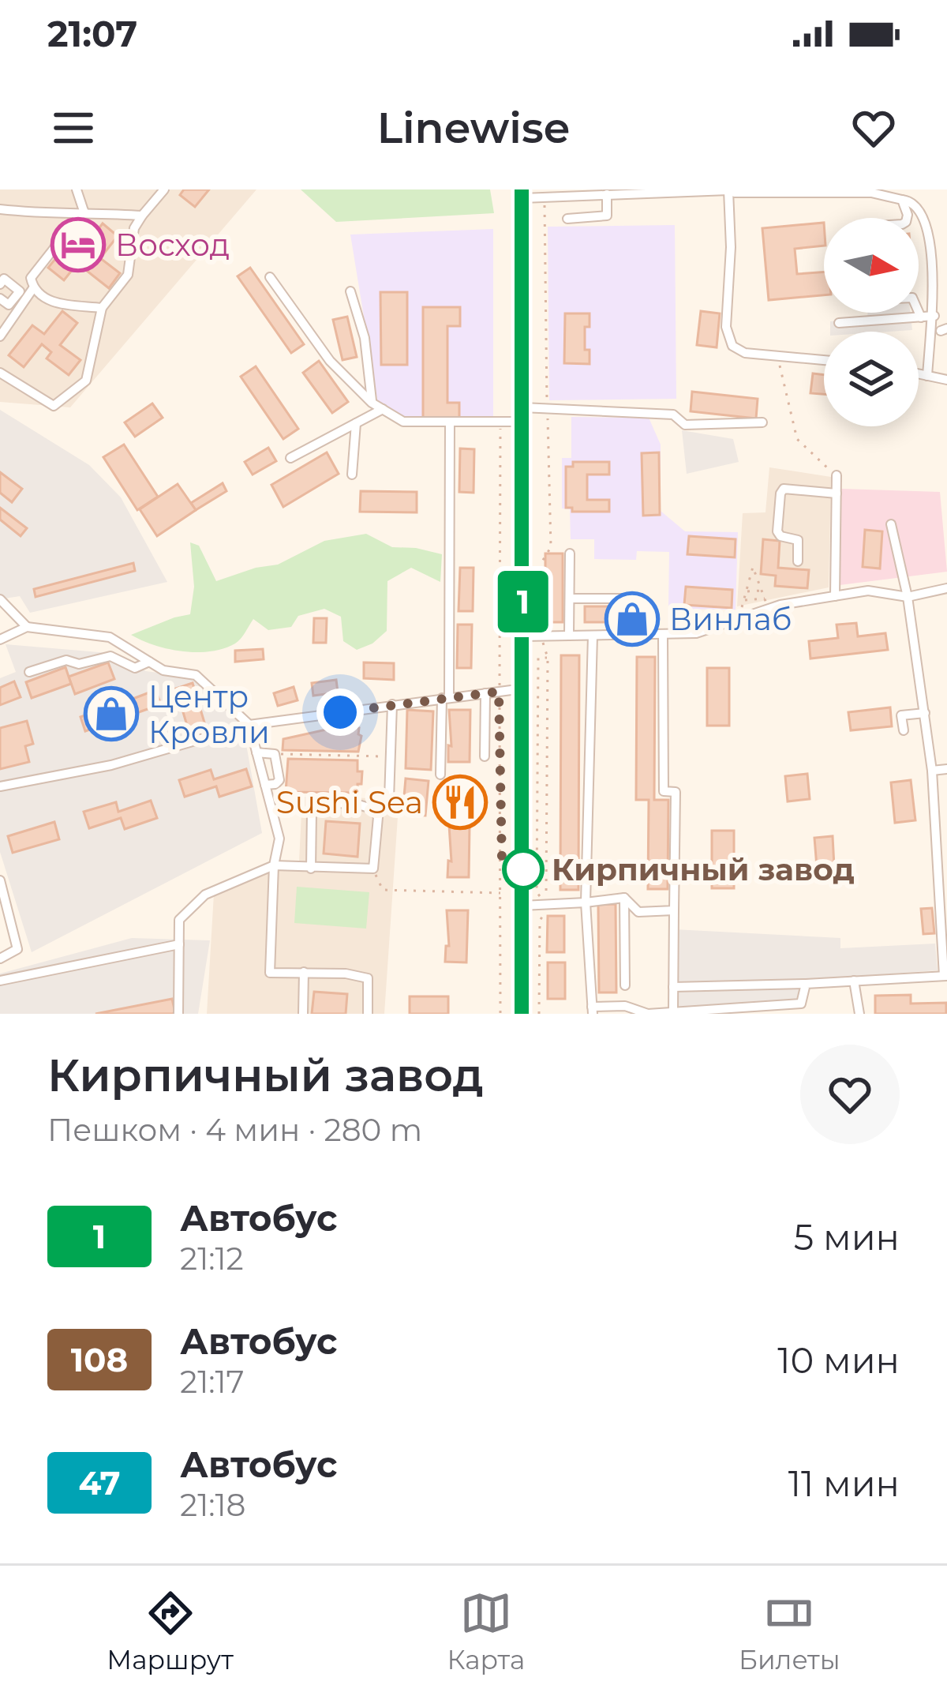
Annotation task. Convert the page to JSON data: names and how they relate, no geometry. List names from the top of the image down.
{
  "places": {
    "hotel": ["Восход"],
    "shop": ["Винлаб", "Центр Кровли"],
    "restaurant": ["Sushi Sea"],
    "other": ["Кирпичный завод"]
  },
  "lines": ["bus line 1"],
  "north": "right",
  "page": {
    "status": "21:07",
    "header": "Linewise",
    "on_map": "1",
    "heading": ["Кирпичный завод", "Пешком · 4 мин · 280 m"],
    "list": [
      {
        "mark": "1",
        "name": "Автобус",
        "note": "21:12",
        "value": "5 мин"
      },
      {
        "mark": "108",
        "name": "Автобус",
        "note": "21:17",
        "value": "10 мин"
      },
      {
        "mark": "47",
        "name": "Автобус",
        "note": "21:18",
        "value": "11 мин"
      }
    ],
    "tabs": ["Маршрут", "Карта", "Билеты"]
  }
}
